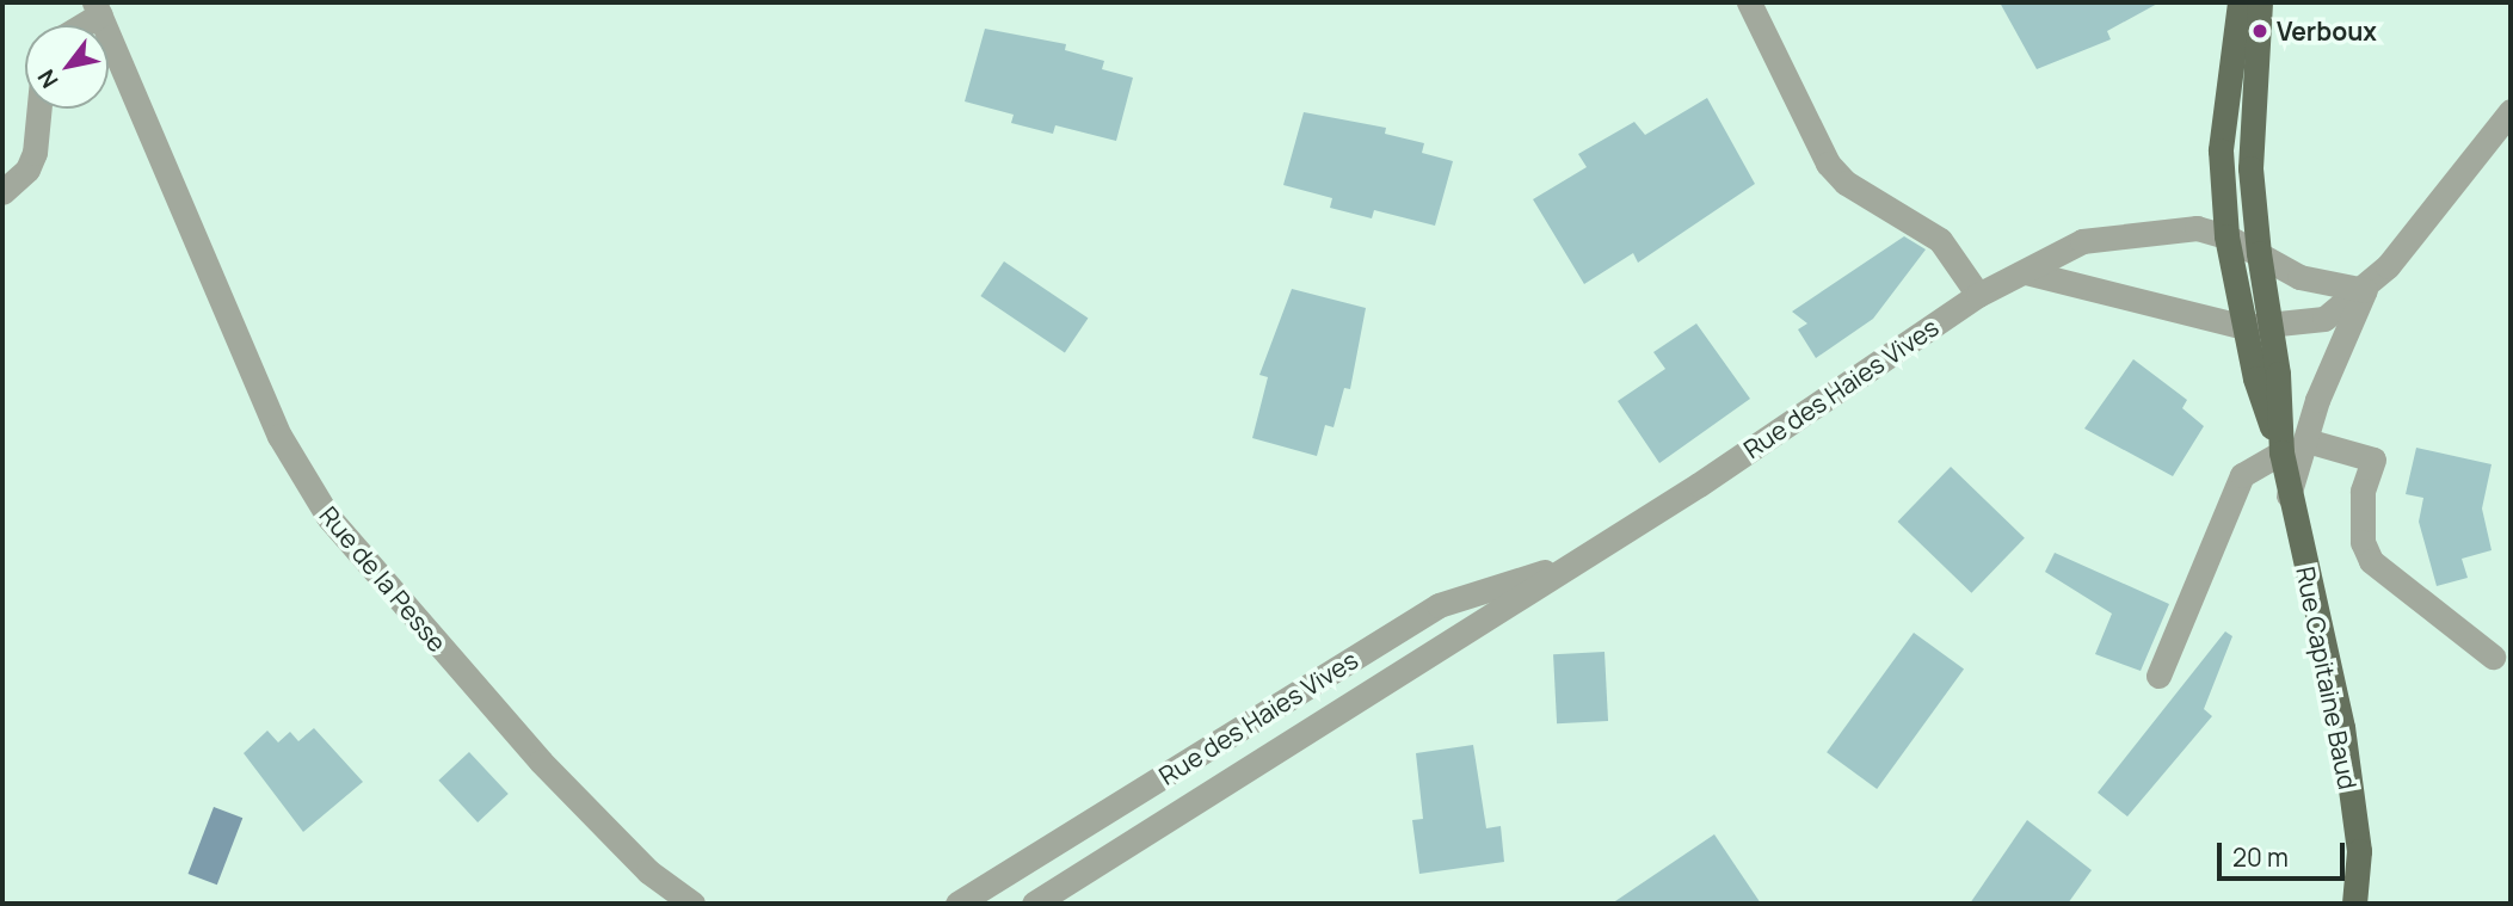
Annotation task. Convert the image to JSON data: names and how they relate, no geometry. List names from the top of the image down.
{
  "streets": {
    "main road": ["Rue Capitaine Baud"],
    "street": ["Rue des Haies Vives", "Rue de la Pesse"]
  },
  "crossings": [
    ["Rue des Haies Vives", "Rue Capitaine Baud"]
  ],
  "places": ["Verboux"],
  "scale_bar": "20 m",
  "north": "bottom left"
}
